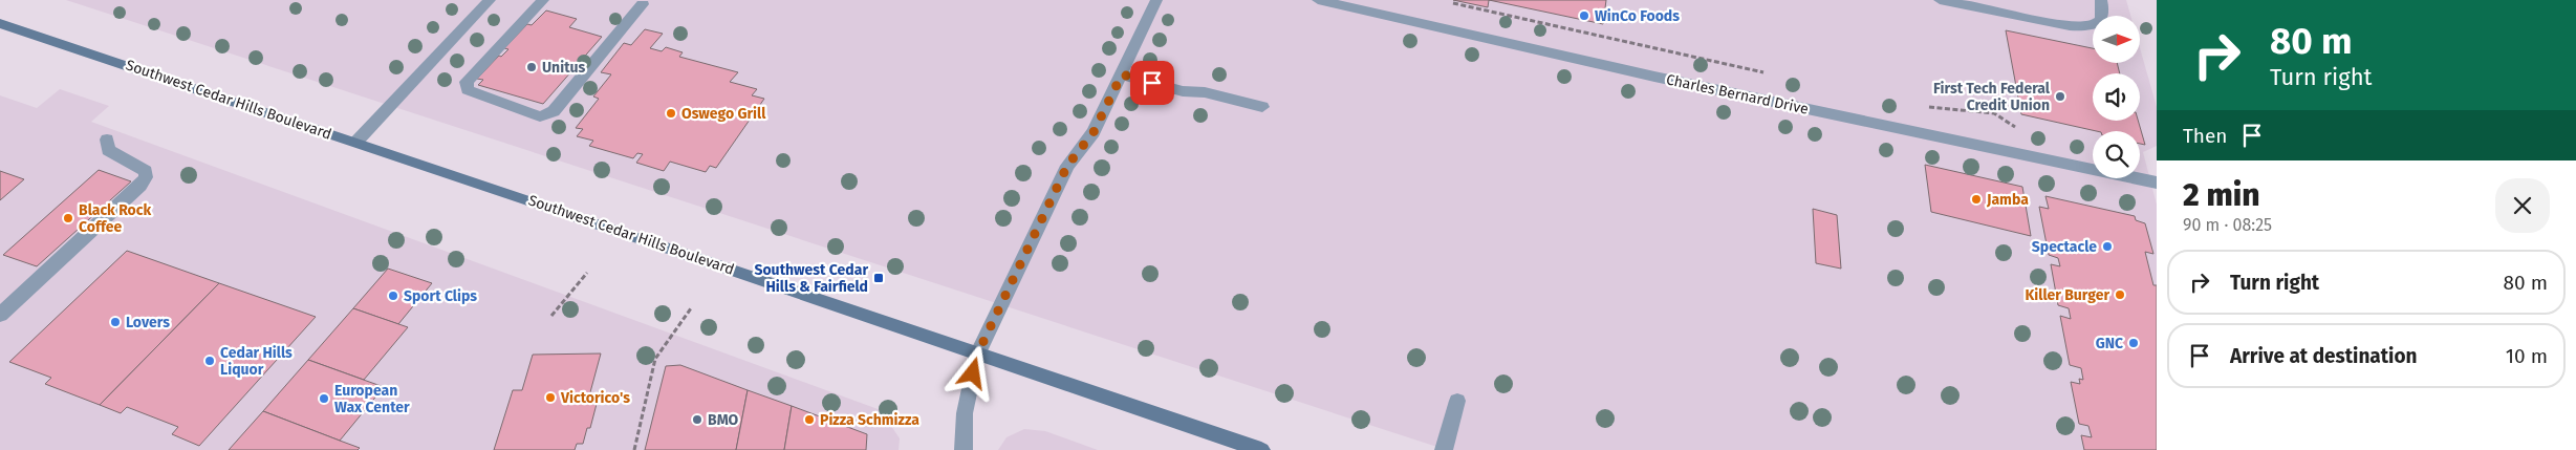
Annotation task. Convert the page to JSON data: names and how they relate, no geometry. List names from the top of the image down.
{
  "streets": {
    "main road": ["Southwest Cedar Hills Boulevard"],
    "street": ["Charles Bernard Drive"]
  },
  "places": {
    "other": [
      "WinCo Foods",
      "Unitus",
      "First Tech Federal Credit Union",
      "Oswego Grill",
      "Jamba",
      "Black Rock Coffee",
      "Spectacle",
      "Killer Burger",
      "Sport Clips",
      "Lovers",
      "GNC",
      "Cedar Hills Liquor",
      "Victorico's",
      "European Wax Center",
      "BMO",
      "Pizza Schmizza"
    ],
    "transit": ["Southwest Cedar Hills & Fairfield"]
  },
  "north": "right",
  "page": {
    "turn": ["80 m", "Turn right"],
    "then": "Then",
    "heading": ["2 min", "90 m · 08:25"],
    "list": [
      {
        "name": "Turn right",
        "value": "80 m"
      },
      {
        "name": "Arrive at destination",
        "value": "10 m"
      }
    ]
  }
}
